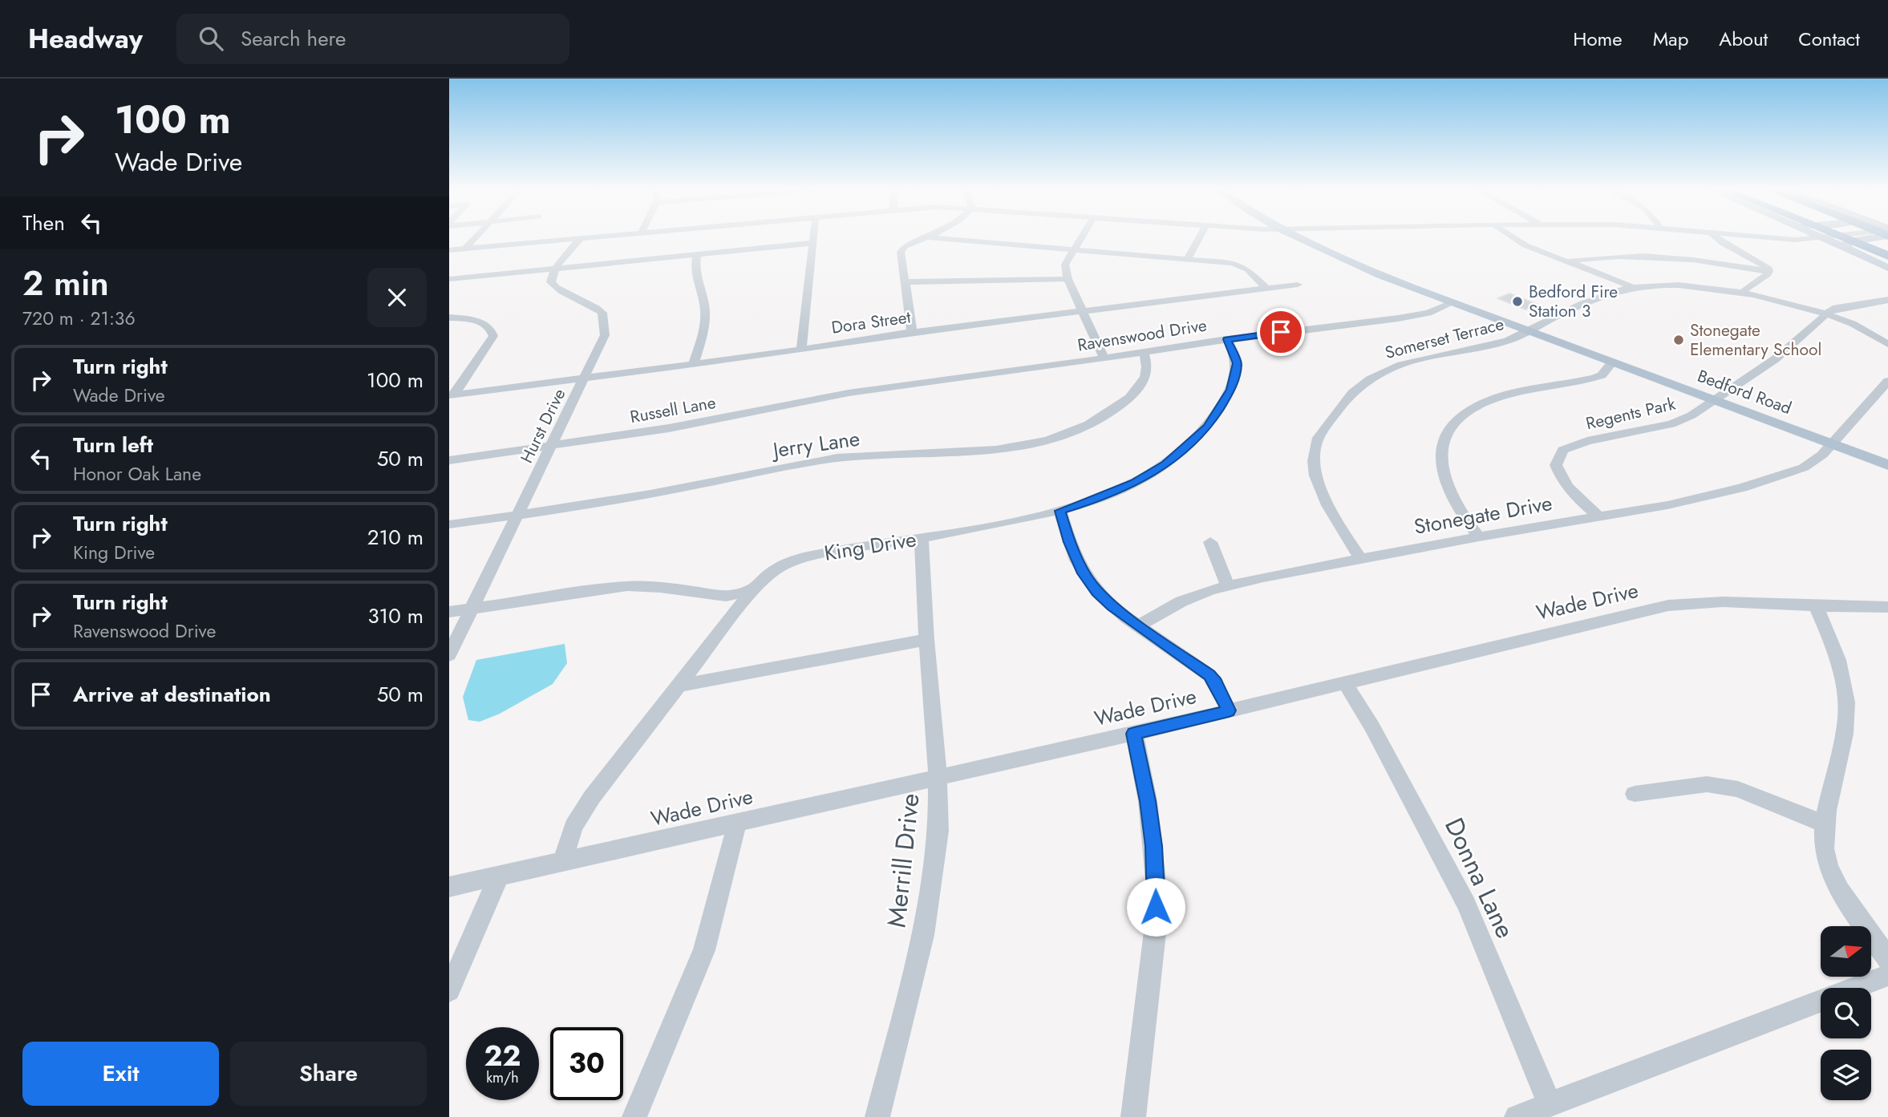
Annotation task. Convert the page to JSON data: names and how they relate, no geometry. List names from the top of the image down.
{
  "streets": {
    "main road": ["Bedford Road"],
    "street": [
      "Dora Street",
      "Ravenswood Drive",
      "Somerset Terrace",
      "Russell Lane",
      "Regents Park",
      "Hurst Drive",
      "Jerry Lane",
      "Stonegate Drive",
      "King Drive",
      "Wade Drive",
      "Merrill Drive",
      "Donna Lane"
    ]
  },
  "crossings": [
    ["Dora Street", "Hurst Drive"],
    ["Ravenswood Drive", "Bedford Road"],
    ["Ravenswood Drive", "Russell Lane"],
    ["Ravenswood Drive", "Jerry Lane"],
    ["Ravenswood Drive", "King Drive"],
    ["Somerset Terrace", "Bedford Road"],
    ["Somerset Terrace", "Regents Park"],
    ["Somerset Terrace", "Stonegate Drive"],
    ["Bedford Road", "Regents Park"],
    ["Bedford Road", "Stonegate Drive"],
    ["Russell Lane", "Hurst Drive"],
    ["Regents Park", "Stonegate Drive"],
    ["Hurst Drive", "Jerry Lane"],
    ["King Drive", "Wade Drive"],
    ["King Drive", "Merrill Drive"],
    ["Wade Drive", "Merrill Drive"],
    ["Wade Drive", "Donna Lane"]
  ],
  "places": ["Bedford Fire Station 3", "Stonegate Elementary School"],
  "north": "right",
  "page": {
    "header": "Headway",
    "search": "Search here",
    "nav": [
      "Home",
      "Map",
      "About",
      "Contact"
    ],
    "turn": ["100 m", "Wade Drive"],
    "then": "Then",
    "heading": ["2 min", "720 m · 21:36"],
    "list": [
      {
        "name": "Turn right",
        "note": "Wade Drive",
        "value": "100 m"
      },
      {
        "name": "Turn left",
        "note": "Honor Oak Lane",
        "value": "50 m"
      },
      {
        "name": "Turn right",
        "note": "King Drive",
        "value": "210 m"
      },
      {
        "name": "Turn right",
        "note": "Ravenswood Drive",
        "value": "310 m"
      },
      {
        "name": "Arrive at destination",
        "value": "50 m"
      }
    ],
    "speed": "22 km/h",
    "limit": "30",
    "buttons": ["Exit", "Share"]
  }
}
